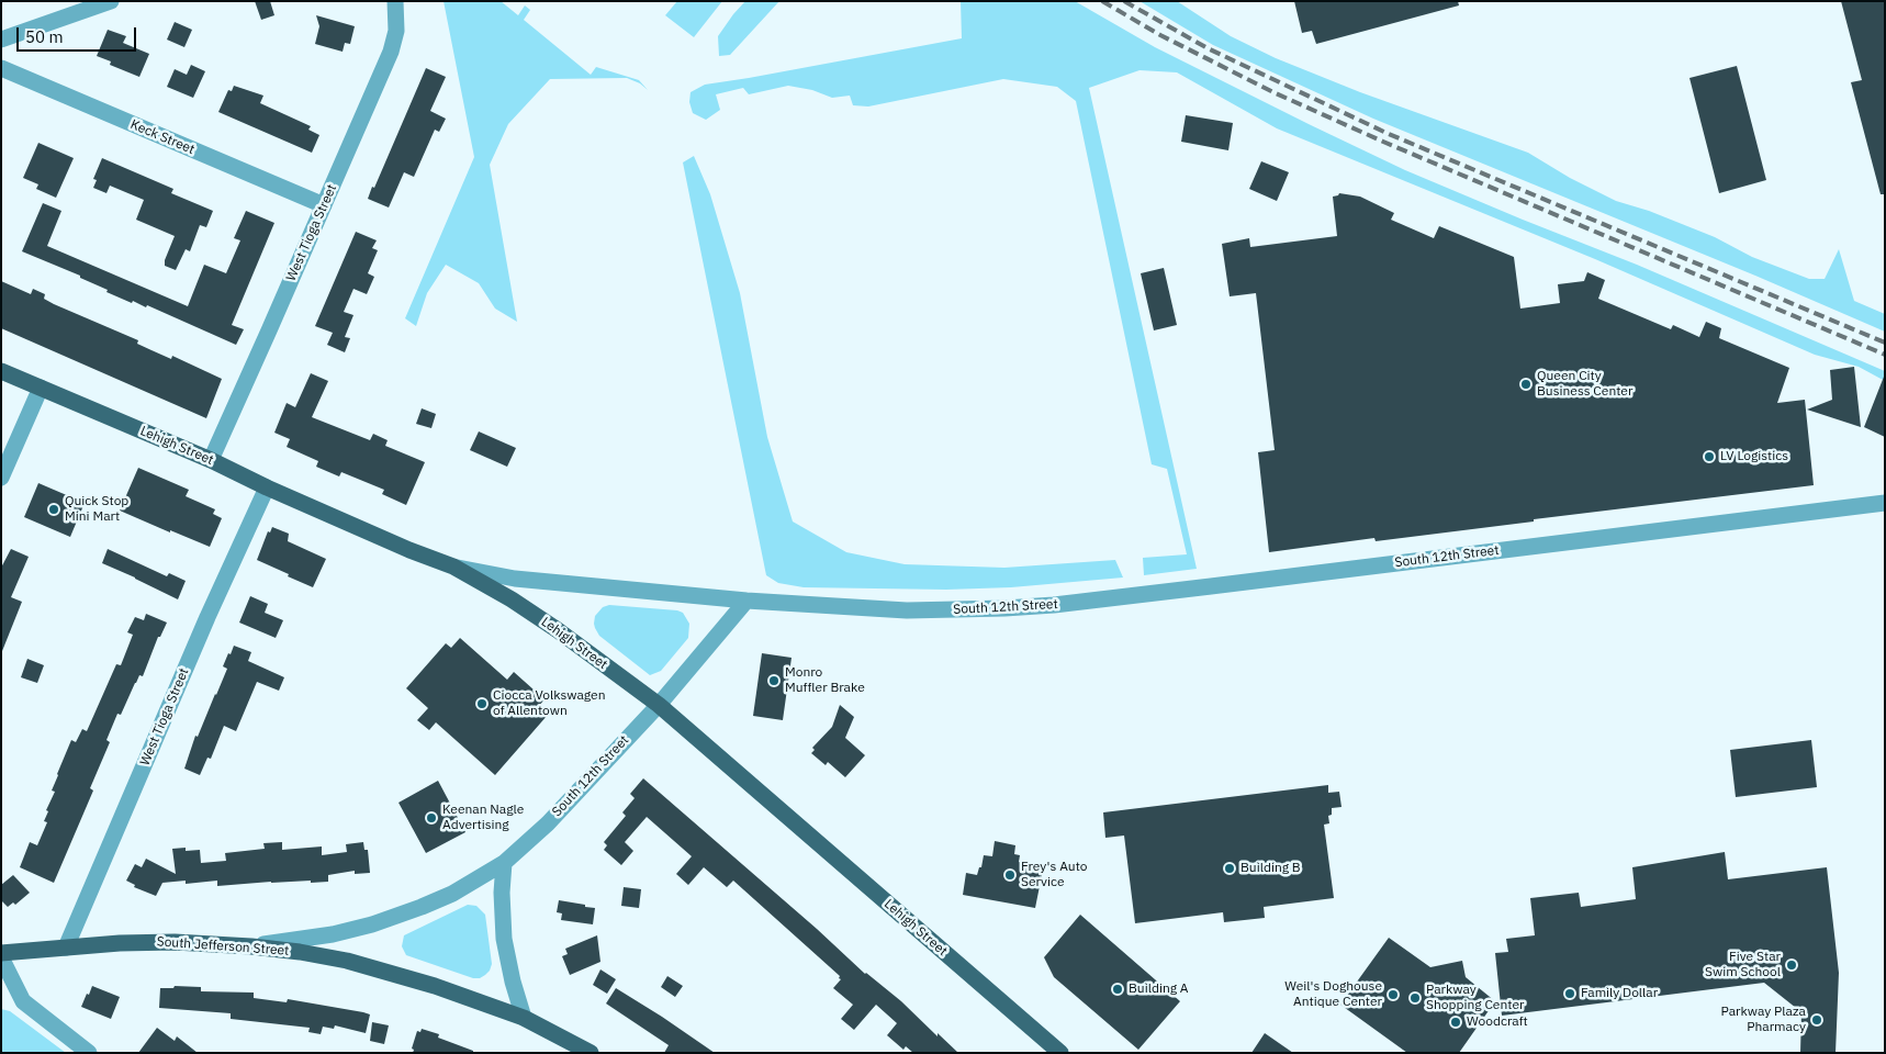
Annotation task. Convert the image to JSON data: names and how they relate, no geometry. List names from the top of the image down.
{
  "streets": {
    "main road": ["Lehigh Street", "South Jefferson Street"],
    "street": ["Keck Street", "West Tioga Street", "South 12th Street"]
  },
  "crossings": [
    ["Keck Street", "West Tioga Street"],
    ["West Tioga Street", "Lehigh Street"],
    ["West Tioga Street", "South Jefferson Street"],
    ["Lehigh Street", "South 12th Street"],
    ["South 12th Street", "South Jefferson Street"]
  ],
  "places": [
    "Queen City Business Center",
    "LV Logistics",
    "Quick Stop Mini Mart",
    "Monro Muffler Brake",
    "Ciocca Volkswagen of Allentown",
    "Keenan Nagle Advertising",
    "Building B",
    "Frey's Auto Service",
    "Five Star Swim School",
    "Building A",
    "Family Dollar",
    "Weil's Doghouse Antique Center",
    "Parkway Shopping Center",
    "Parkway Plaza Pharmacy",
    "Woodcraft"
  ],
  "scale_bar": "50 m"
}
